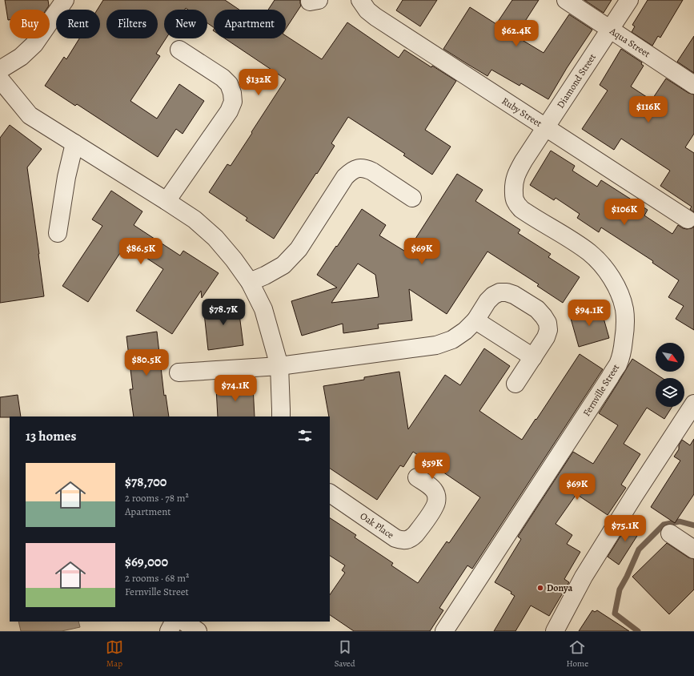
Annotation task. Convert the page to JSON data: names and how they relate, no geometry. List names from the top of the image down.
{
  "streets": {
    "street": [
      "Aqua Street",
      "Diamond Street",
      "Ruby Street",
      "Fernville Street",
      "Oak Place"
    ]
  },
  "crossings": [
    ["Aqua Street", "Diamond Street"],
    ["Diamond Street", "Ruby Street"],
    ["Diamond Street", "Fernville Street"]
  ],
  "places": ["Donya"],
  "north": "bottom right",
  "page": {
    "chip": [
      "Buy",
      "Rent",
      "Filters",
      "New",
      "Apartment"
    ],
    "price": [
      "$62.4K",
      "$132K",
      "$116K",
      "$106K",
      "$86.5K",
      "$69K",
      "$78.7K",
      "$94.1K",
      "$80.5K",
      "$74.1K",
      "$59K",
      "$69K",
      "$75.1K"
    ],
    "heading": "13 homes",
    "list": [
      {
        "name": "$78,700",
        "note": "2 rooms · 78 m² · Apartment"
      },
      {
        "name": "$69,000",
        "note": "2 rooms · 68 m² · Fernville Street"
      }
    ],
    "tabs": ["Map", "Saved", "Home"]
  }
}
